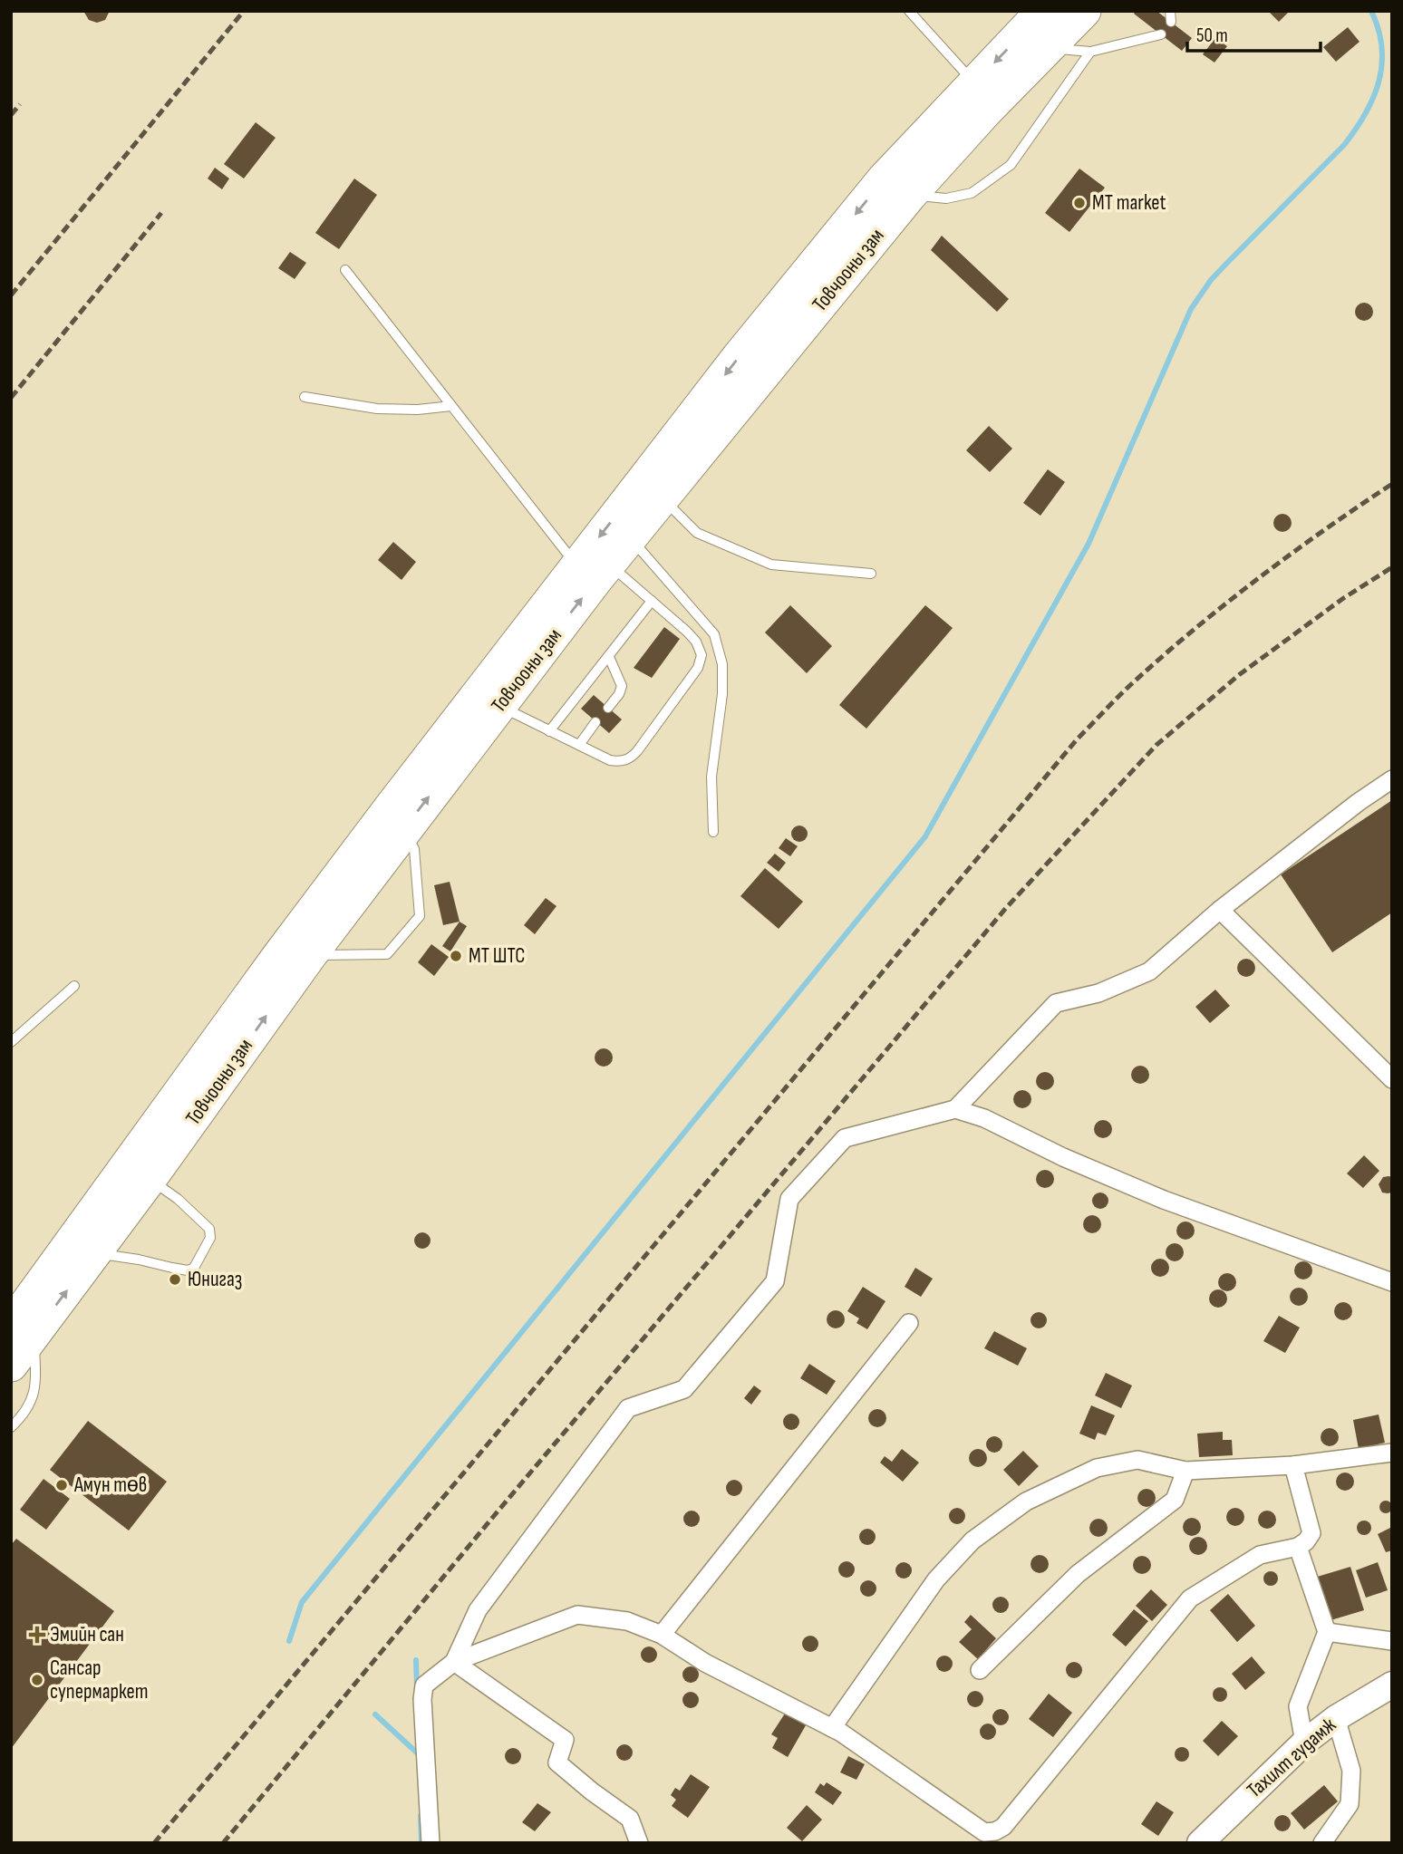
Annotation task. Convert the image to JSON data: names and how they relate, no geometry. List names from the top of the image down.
{
  "streets": {
    "highway": ["Товчооны зам"],
    "main road": ["Тахилт гудамж"]
  },
  "places": {
    "other": [
      "MT market",
      "MT ШТС",
      "Юнигаз",
      "Амун төв",
      "Сансар супермаркет"
    ],
    "health": ["Эмийн сан"]
  },
  "scale_bar": "50 m"
}
